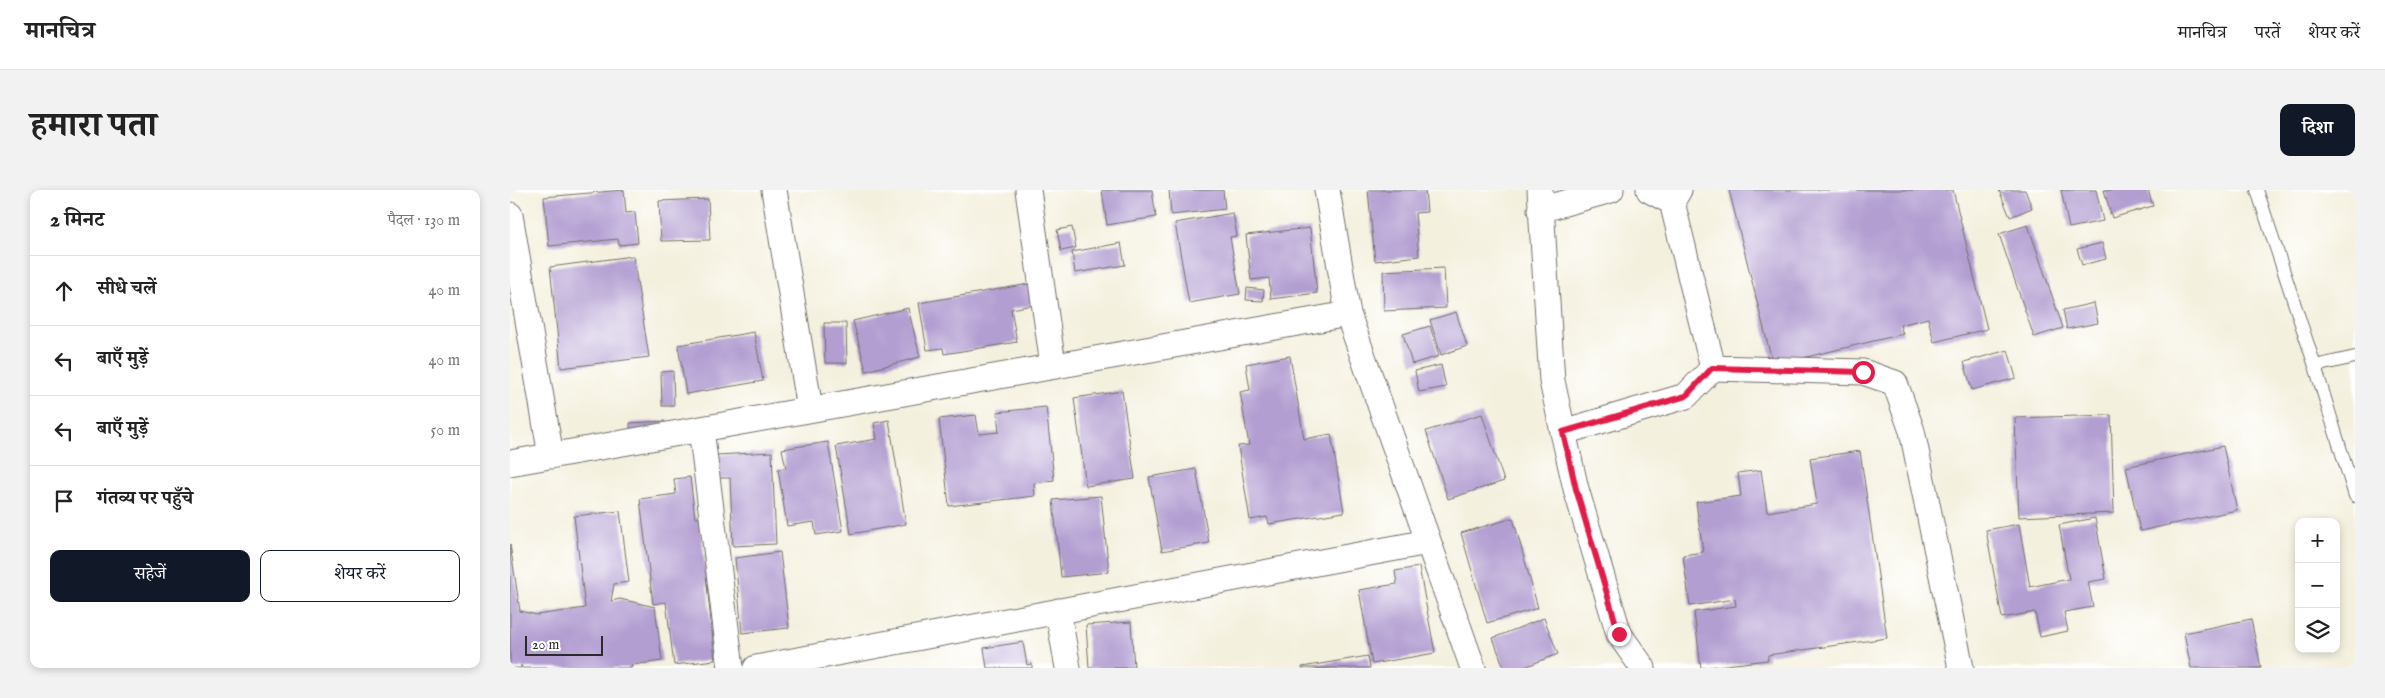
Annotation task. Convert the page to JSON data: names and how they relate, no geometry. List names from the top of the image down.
{
  "scale_bar": "20 m",
  "page": {
    "header": "मानचित्र",
    "nav": ["मानचित्र", "परतें", "शेयर करें"],
    "title": "हमारा पता",
    "buttons": [
      "दिशा",
      ["सहेजें", "शेयर करें"]
    ],
    "heading": ["2 मिनट", "पैदल · 130 m"],
    "list": [
      ["सीधे चलें", "40 m"],
      ["बाएँ मुड़ें", "40 m"],
      ["बाएँ मुड़ें", "50 m"],
      "गंतव्य पर पहुँचे"
    ],
    "map_buttons": ["+", "−"],
    "scale": "20 m"
  }
}
